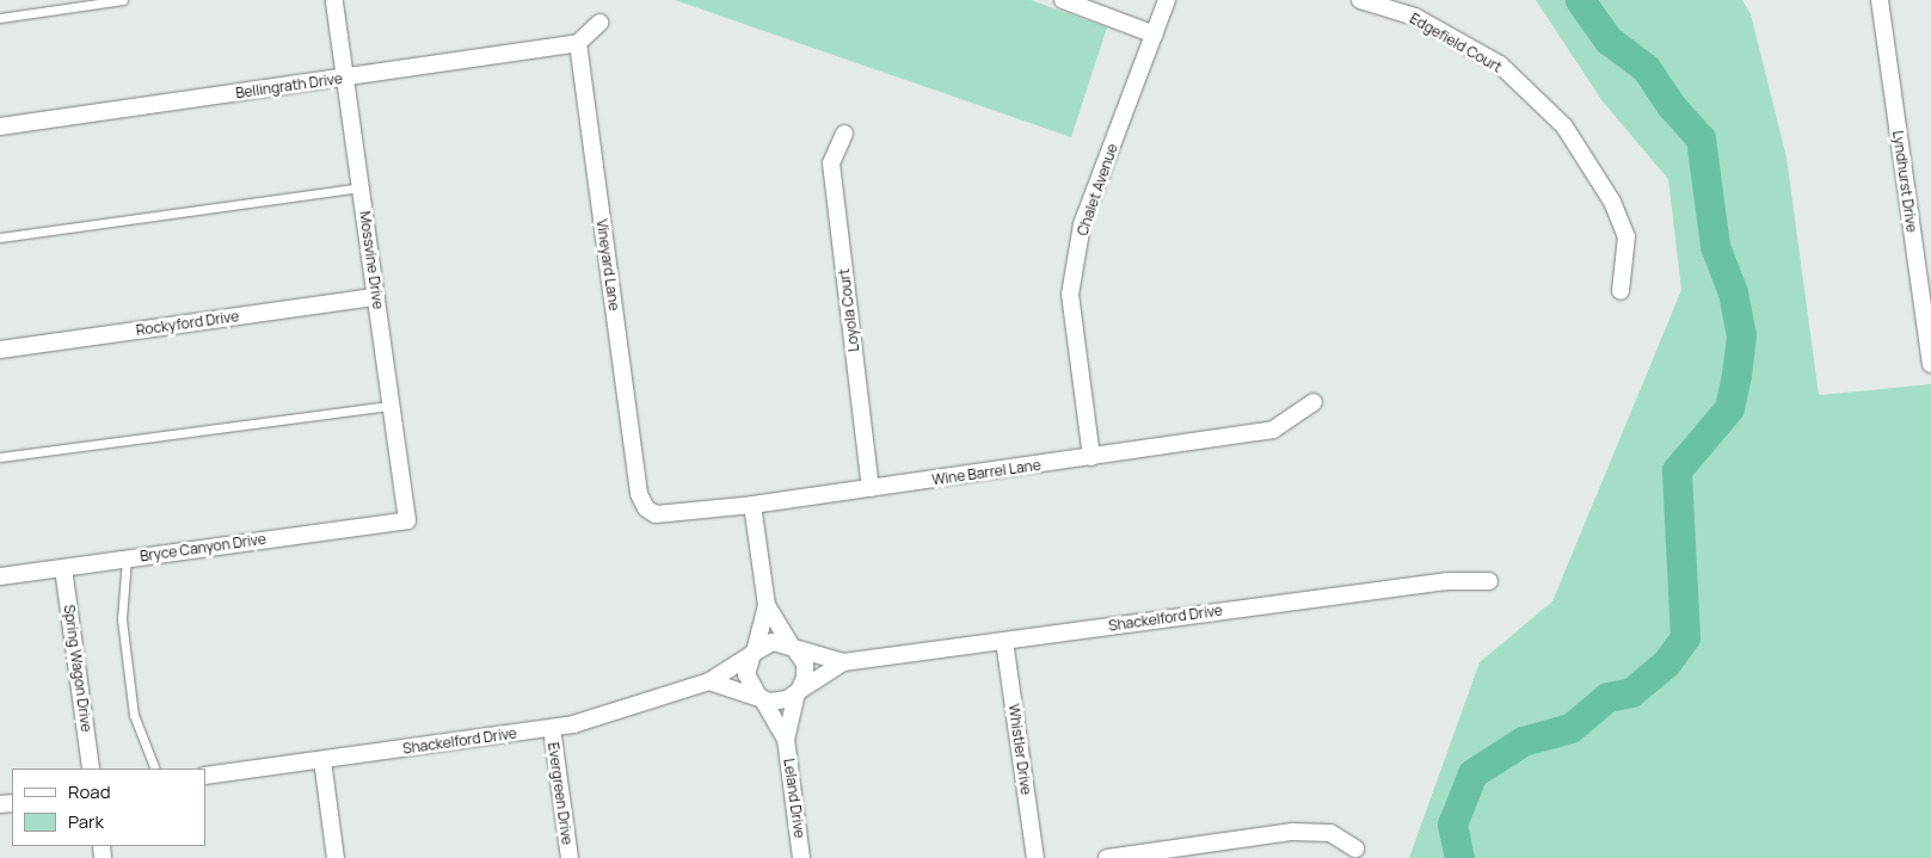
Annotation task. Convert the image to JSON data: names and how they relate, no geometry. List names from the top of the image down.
{
  "streets": {
    "street": [
      "Edgefield Court",
      "Bellingrath Drive",
      "Lyndhurst Drive",
      "Chalet Avenue",
      "Mossvine Drive",
      "Vineyard Lane",
      "Loyola Court",
      "Rockyford Drive",
      "Wine Barrel Lane",
      "Bryce Canyon Drive",
      "Shackelford Drive",
      "Spring Wagon Drive",
      "Whistler Drive",
      "Evergreen Drive",
      "Leland Drive"
    ]
  },
  "crossings": [
    ["Bellingrath Drive", "Mossvine Drive"],
    ["Bellingrath Drive", "Vineyard Lane"],
    ["Chalet Avenue", "Wine Barrel Lane"],
    ["Mossvine Drive", "Rockyford Drive"],
    ["Mossvine Drive", "Bryce Canyon Drive"],
    ["Vineyard Lane", "Wine Barrel Lane"],
    ["Loyola Court", "Wine Barrel Lane"],
    ["Bryce Canyon Drive", "Spring Wagon Drive"],
    ["Shackelford Drive", "Whistler Drive"],
    ["Shackelford Drive", "Evergreen Drive"],
    ["Shackelford Drive", "Leland Drive"]
  ],
  "legend": ["Road", "Park"]
}
